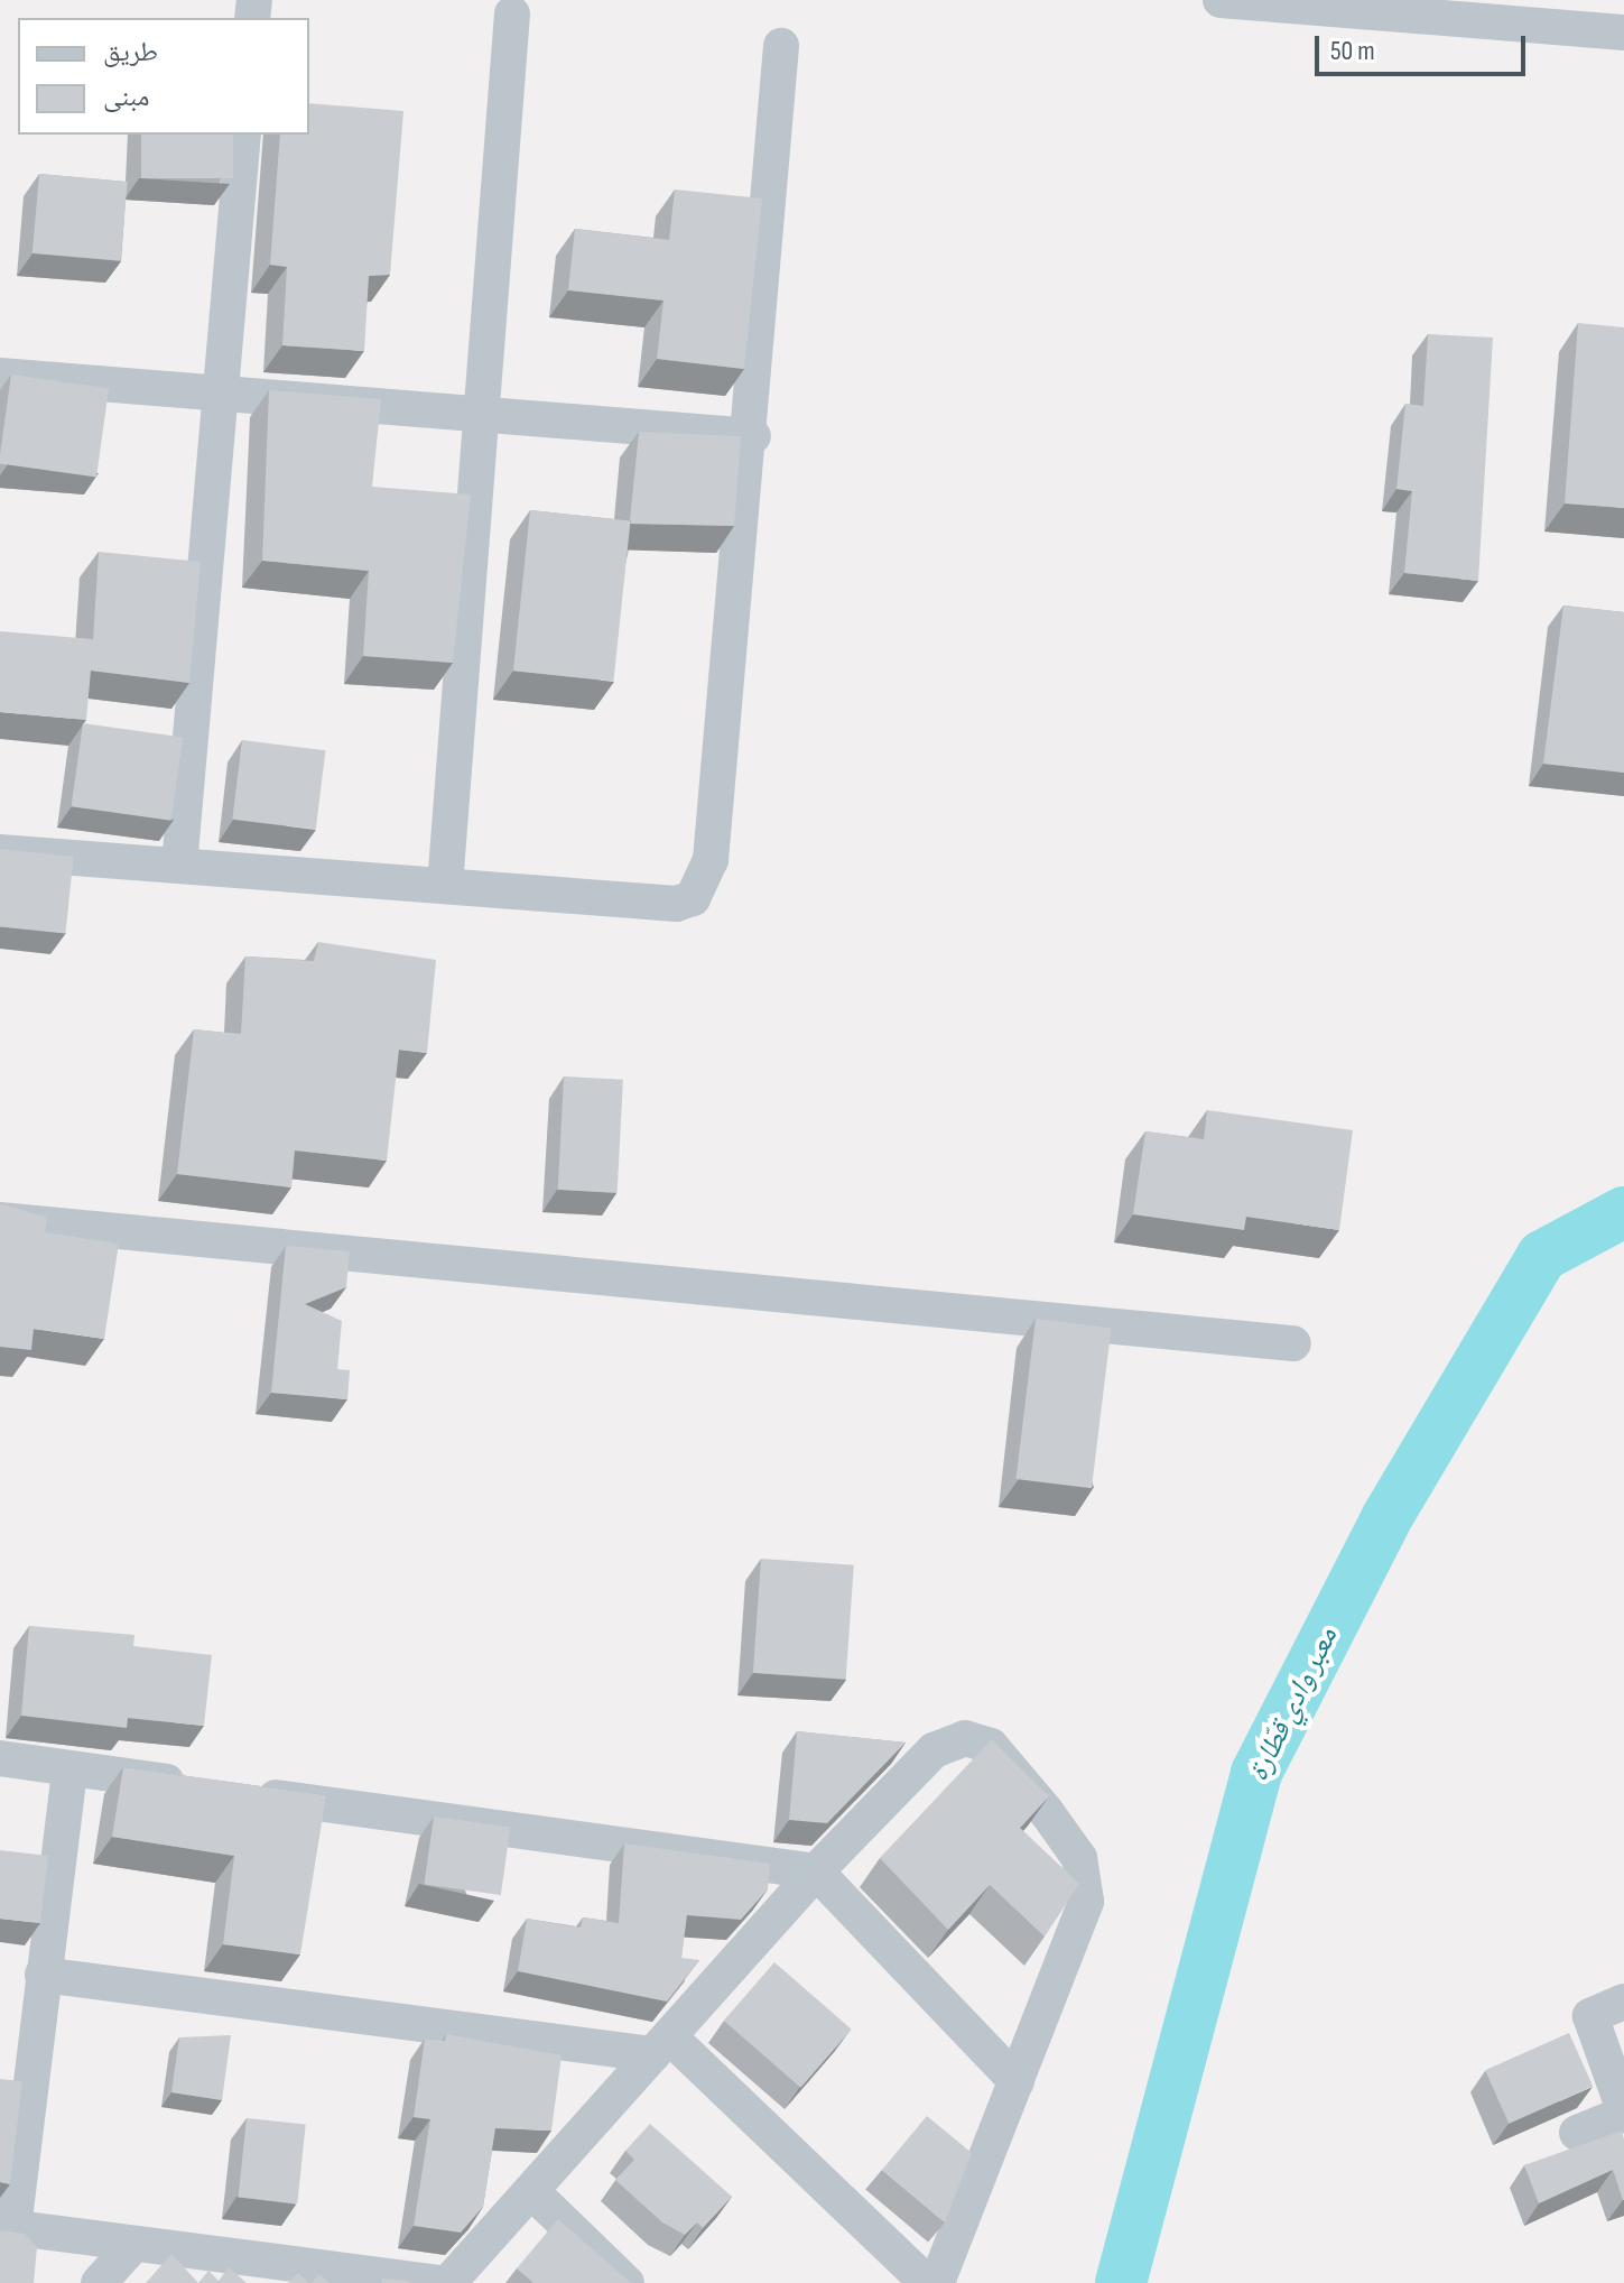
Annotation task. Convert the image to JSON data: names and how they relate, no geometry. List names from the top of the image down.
{
  "water": ["معبر وادي قطّارة"],
  "legend": ["طريق", "مبنى"],
  "scale_bar": "50 m"
}
